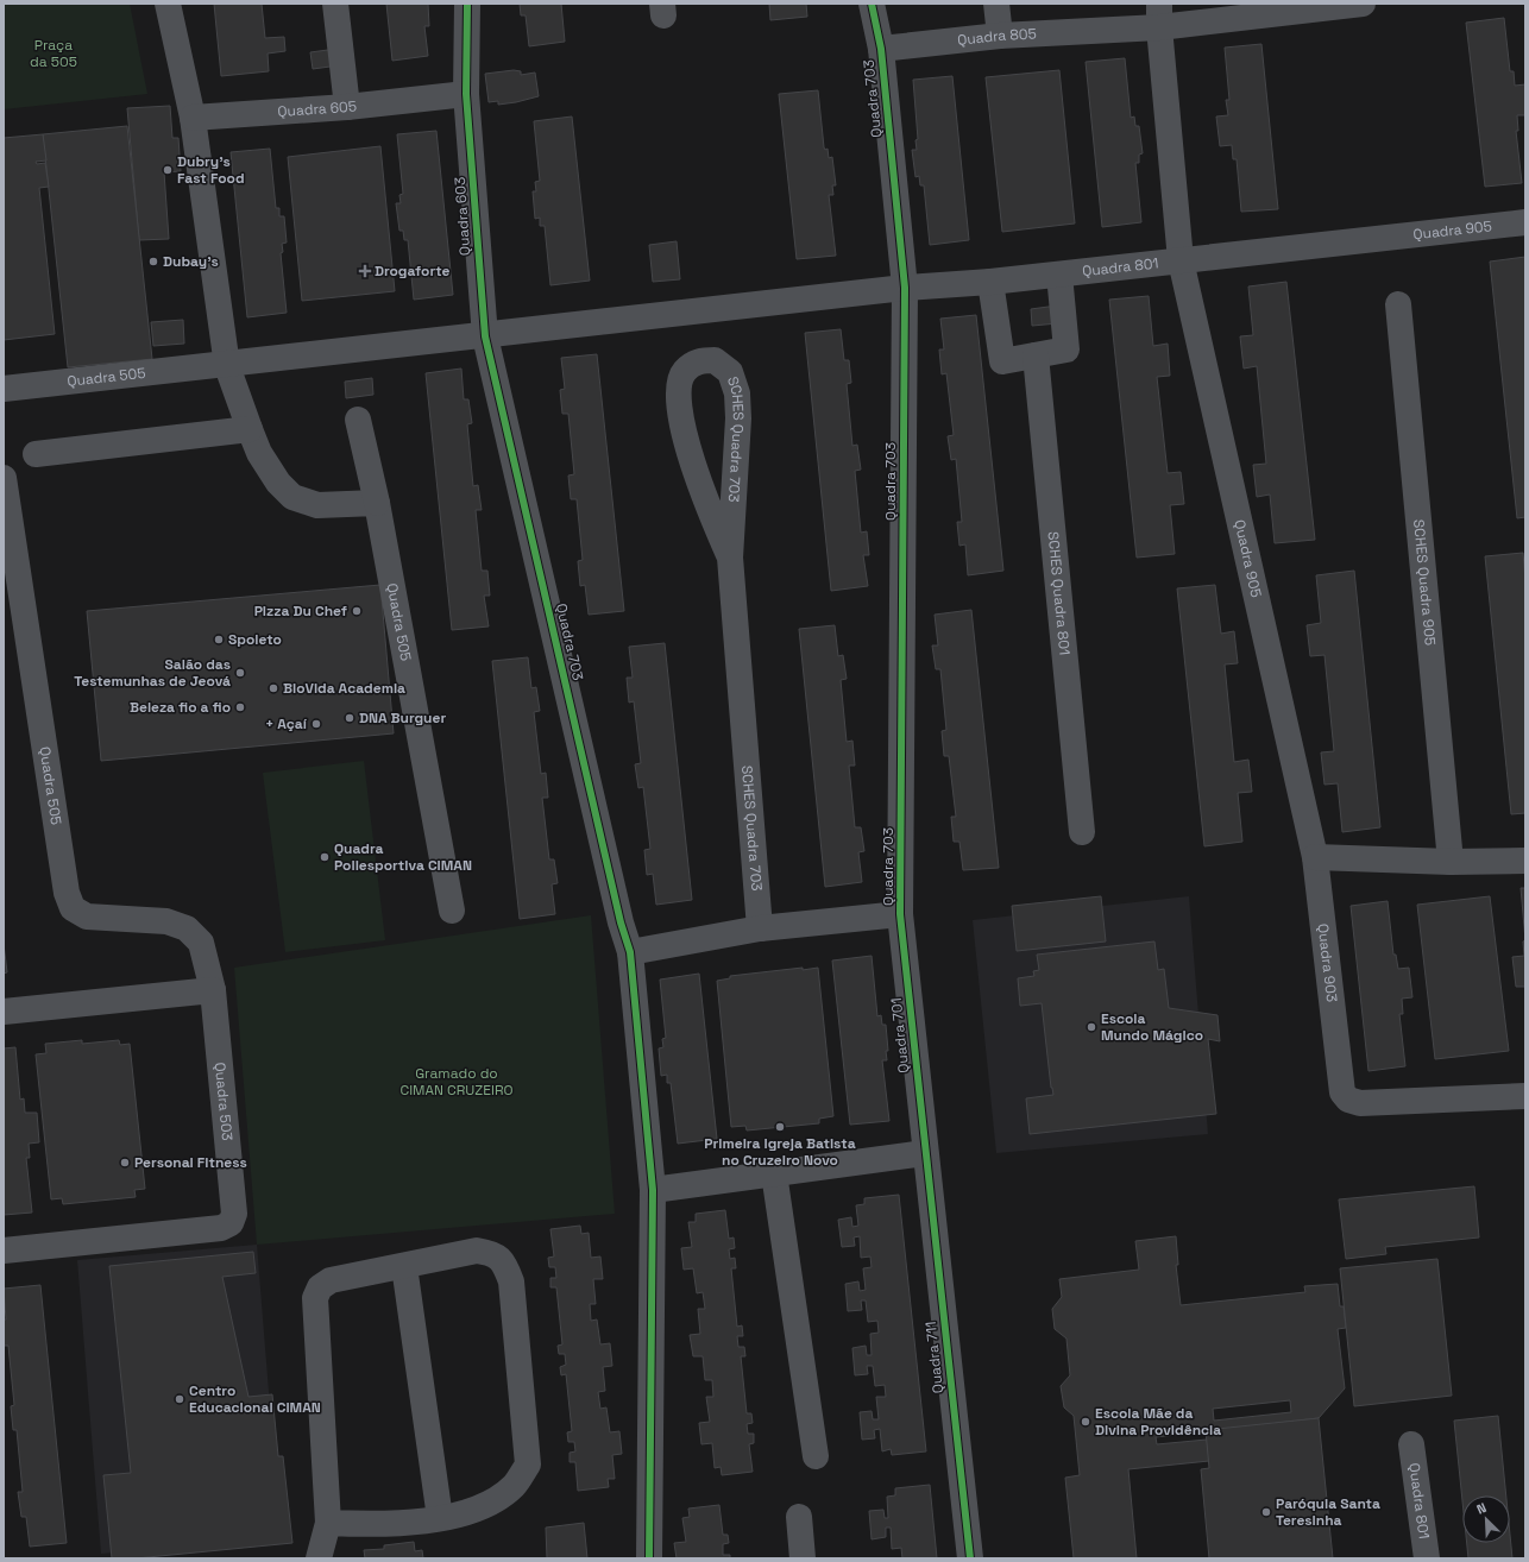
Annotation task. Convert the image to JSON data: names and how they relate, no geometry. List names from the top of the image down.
{
  "streets": {
    "street": [
      "Quadra 805",
      "Quadra 703",
      "Quadra 605",
      "Quadra 603",
      "Quadra 905",
      "Quadra 801",
      "Quadra 505",
      "SCHES Quadra 703",
      "SCHES Quadra 905",
      "SCHES Quadra 801",
      "Quadra 903",
      "Quadra 701",
      "Quadra 503",
      "Quadra 711"
    ]
  },
  "crossings": [
    ["Quadra 805", "Quadra 703"],
    ["Quadra 805", "Quadra 905"],
    ["Quadra 703", "Quadra 603"],
    ["Quadra 703", "Quadra 801"],
    ["Quadra 703", "SCHES Quadra 703"],
    ["Quadra 703", "Quadra 701"],
    ["Quadra 605", "Quadra 603"],
    ["Quadra 905", "Quadra 801"],
    ["Quadra 905", "Quadra 903"],
    ["Quadra 505", "Quadra 503"],
    ["Quadra 701", "Quadra 711"]
  ],
  "parks": ["Praça da 505", "Gramado do CIMAN CRUZEIRO"],
  "places": {
    "other": [
      "Dubry's Fast Food",
      "Dubay's",
      "Pizza Du Chef",
      "Spoleto",
      "Salão das Testemunhas de Jeová",
      "BioVida Academia",
      "Beleza fio a fio",
      "DNA Burguer",
      "+ Açaí",
      "Quadra Poliesportiva CIMAN",
      "Escola Mundo Mágico",
      "Primeira Igreja Batista no Cruzeiro Novo",
      "Personal Fitness",
      "Centro Educacional CIMAN",
      "Escola Mãe da Divina Providência",
      "Paróquia Santa Teresinha"
    ],
    "health": ["Drogaforte"]
  },
  "north": "top left"
}
